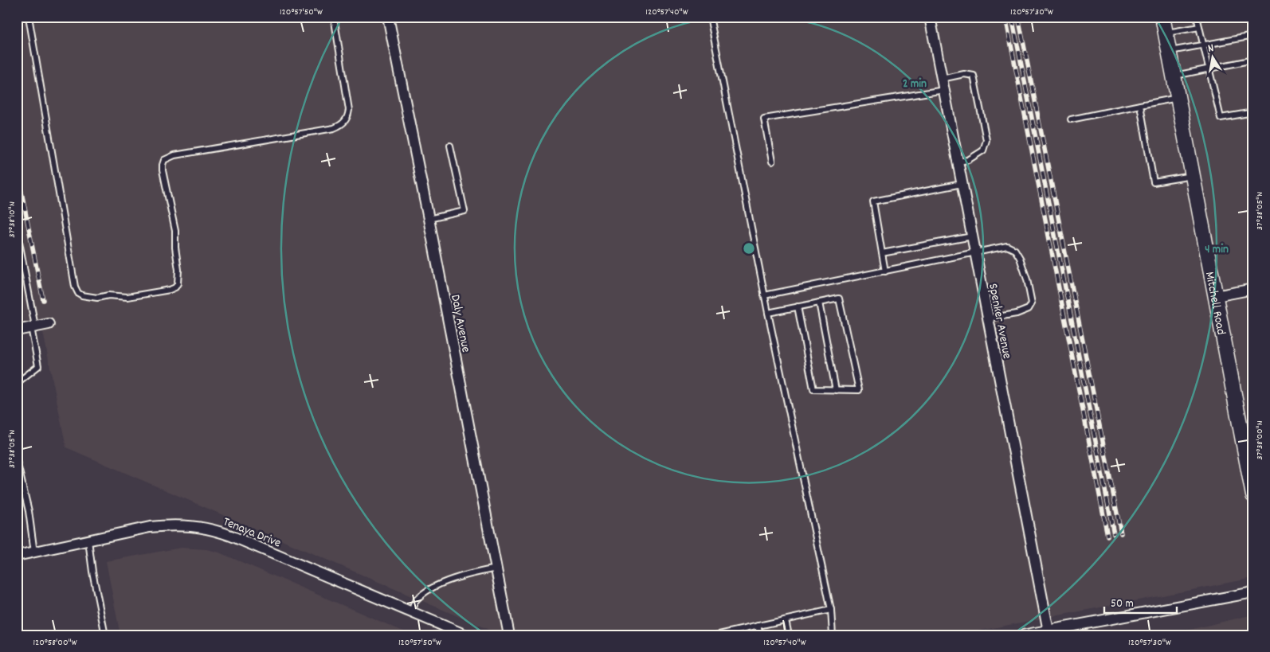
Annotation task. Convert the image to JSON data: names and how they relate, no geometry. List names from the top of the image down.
{
  "streets": {
    "main road": ["Mitchell Road"],
    "street": ["Spenker Avenue", "Daly Avenue", "Tenaya Drive"]
  },
  "scale_bar": "50 m",
  "north": "top",
  "coordinates": [
    "120°57'50\"W",
    "120°57'40\"W",
    "120°57'30\"W",
    "37°38'05\"N",
    "37°38'10\"N",
    "37°38'00\"N",
    "120°58'00\"W"
  ],
  "rings": ["2 min", "4 min"]
}
